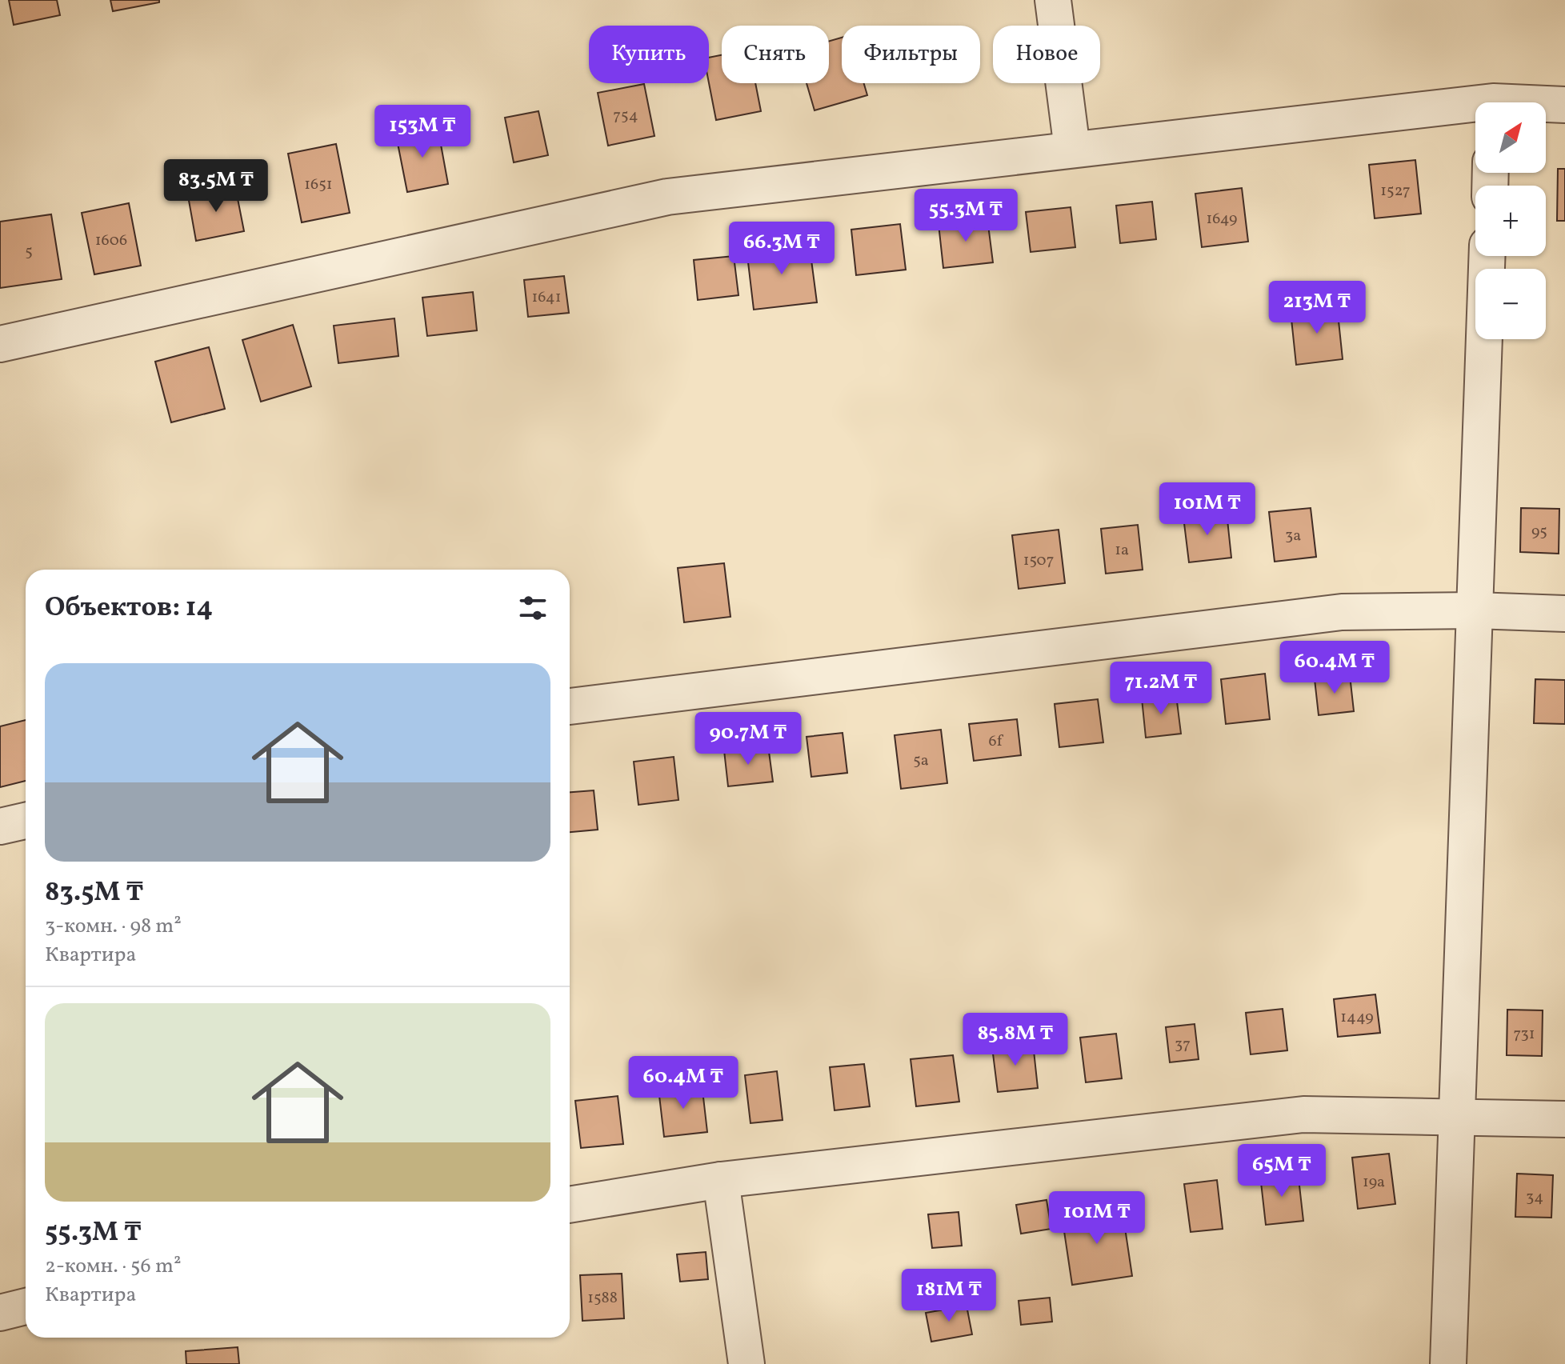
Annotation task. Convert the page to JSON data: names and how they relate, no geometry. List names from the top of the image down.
{
  "house_numbers": [
    "754",
    "1651",
    "1527",
    "1649",
    "1606",
    "5",
    "1641",
    "95",
    "3а",
    "1а",
    "1507",
    "6f",
    "5а",
    "1449",
    "731",
    "37",
    "19а",
    "34",
    "1588"
  ],
  "north": "top right",
  "page": {
    "chip": [
      "Купить",
      "Снять",
      "Фильтры",
      "Новое"
    ],
    "map_buttons": ["+", "−"],
    "price": [
      "153M ₸",
      "83.5M ₸",
      "55.3M ₸",
      "66.3M ₸",
      "213M ₸",
      "101M ₸",
      "60.4M ₸",
      "71.2M ₸",
      "90.7M ₸",
      "85.8M ₸",
      "60.4M ₸",
      "65M ₸",
      "101M ₸",
      "181M ₸"
    ],
    "heading": "Объектов: 14",
    "list": [
      {
        "name": "83.5M ₸",
        "note": "3-комн. · 98 m² · Квартира"
      },
      {
        "name": "55.3M ₸",
        "note": "2-комн. · 56 m² · Квартира"
      }
    ]
  }
}
